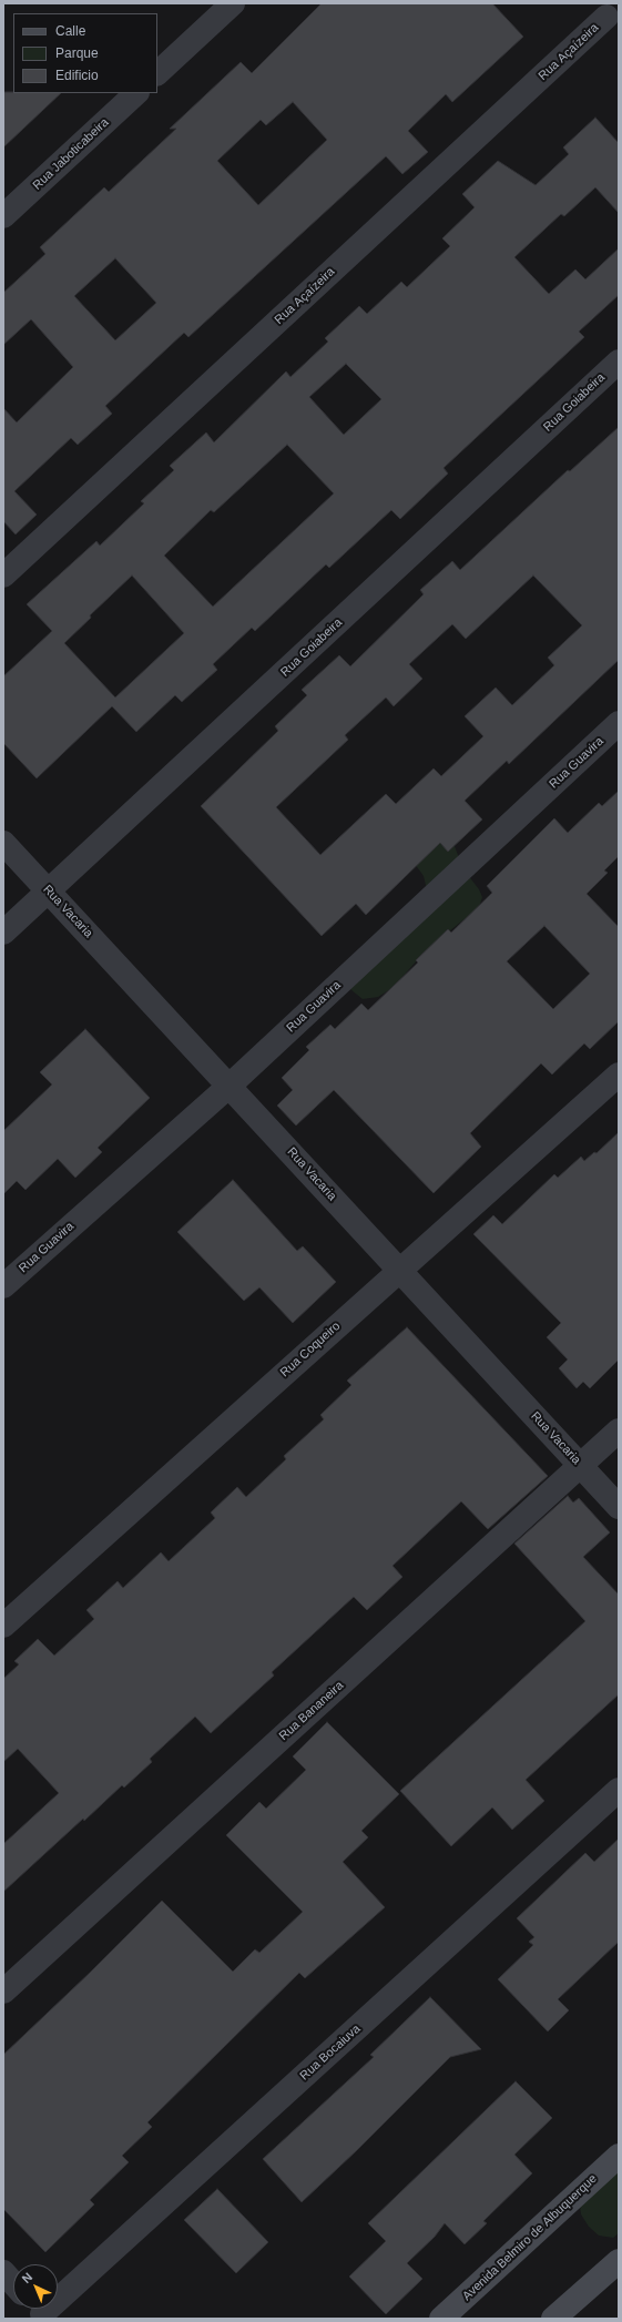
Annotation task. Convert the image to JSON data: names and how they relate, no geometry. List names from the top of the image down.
{
  "streets": {
    "main road": ["Avenida Belmiro de Albuquerque"],
    "street": [
      "Rua Açaízeira",
      "Rua Jaboticabeira",
      "Rua Goiabeira",
      "Rua Guavira",
      "Rua Vacaria",
      "Rua Coqueiro",
      "Rua Bananeira",
      "Rua Bocaiuva"
    ]
  },
  "crossings": [
    ["Rua Goiabeira", "Rua Vacaria"],
    ["Rua Guavira", "Rua Vacaria"],
    ["Rua Vacaria", "Rua Coqueiro"],
    ["Rua Vacaria", "Rua Bananeira"]
  ],
  "legend": ["Calle", "Parque", "Edificio"],
  "north": "top left"
}
